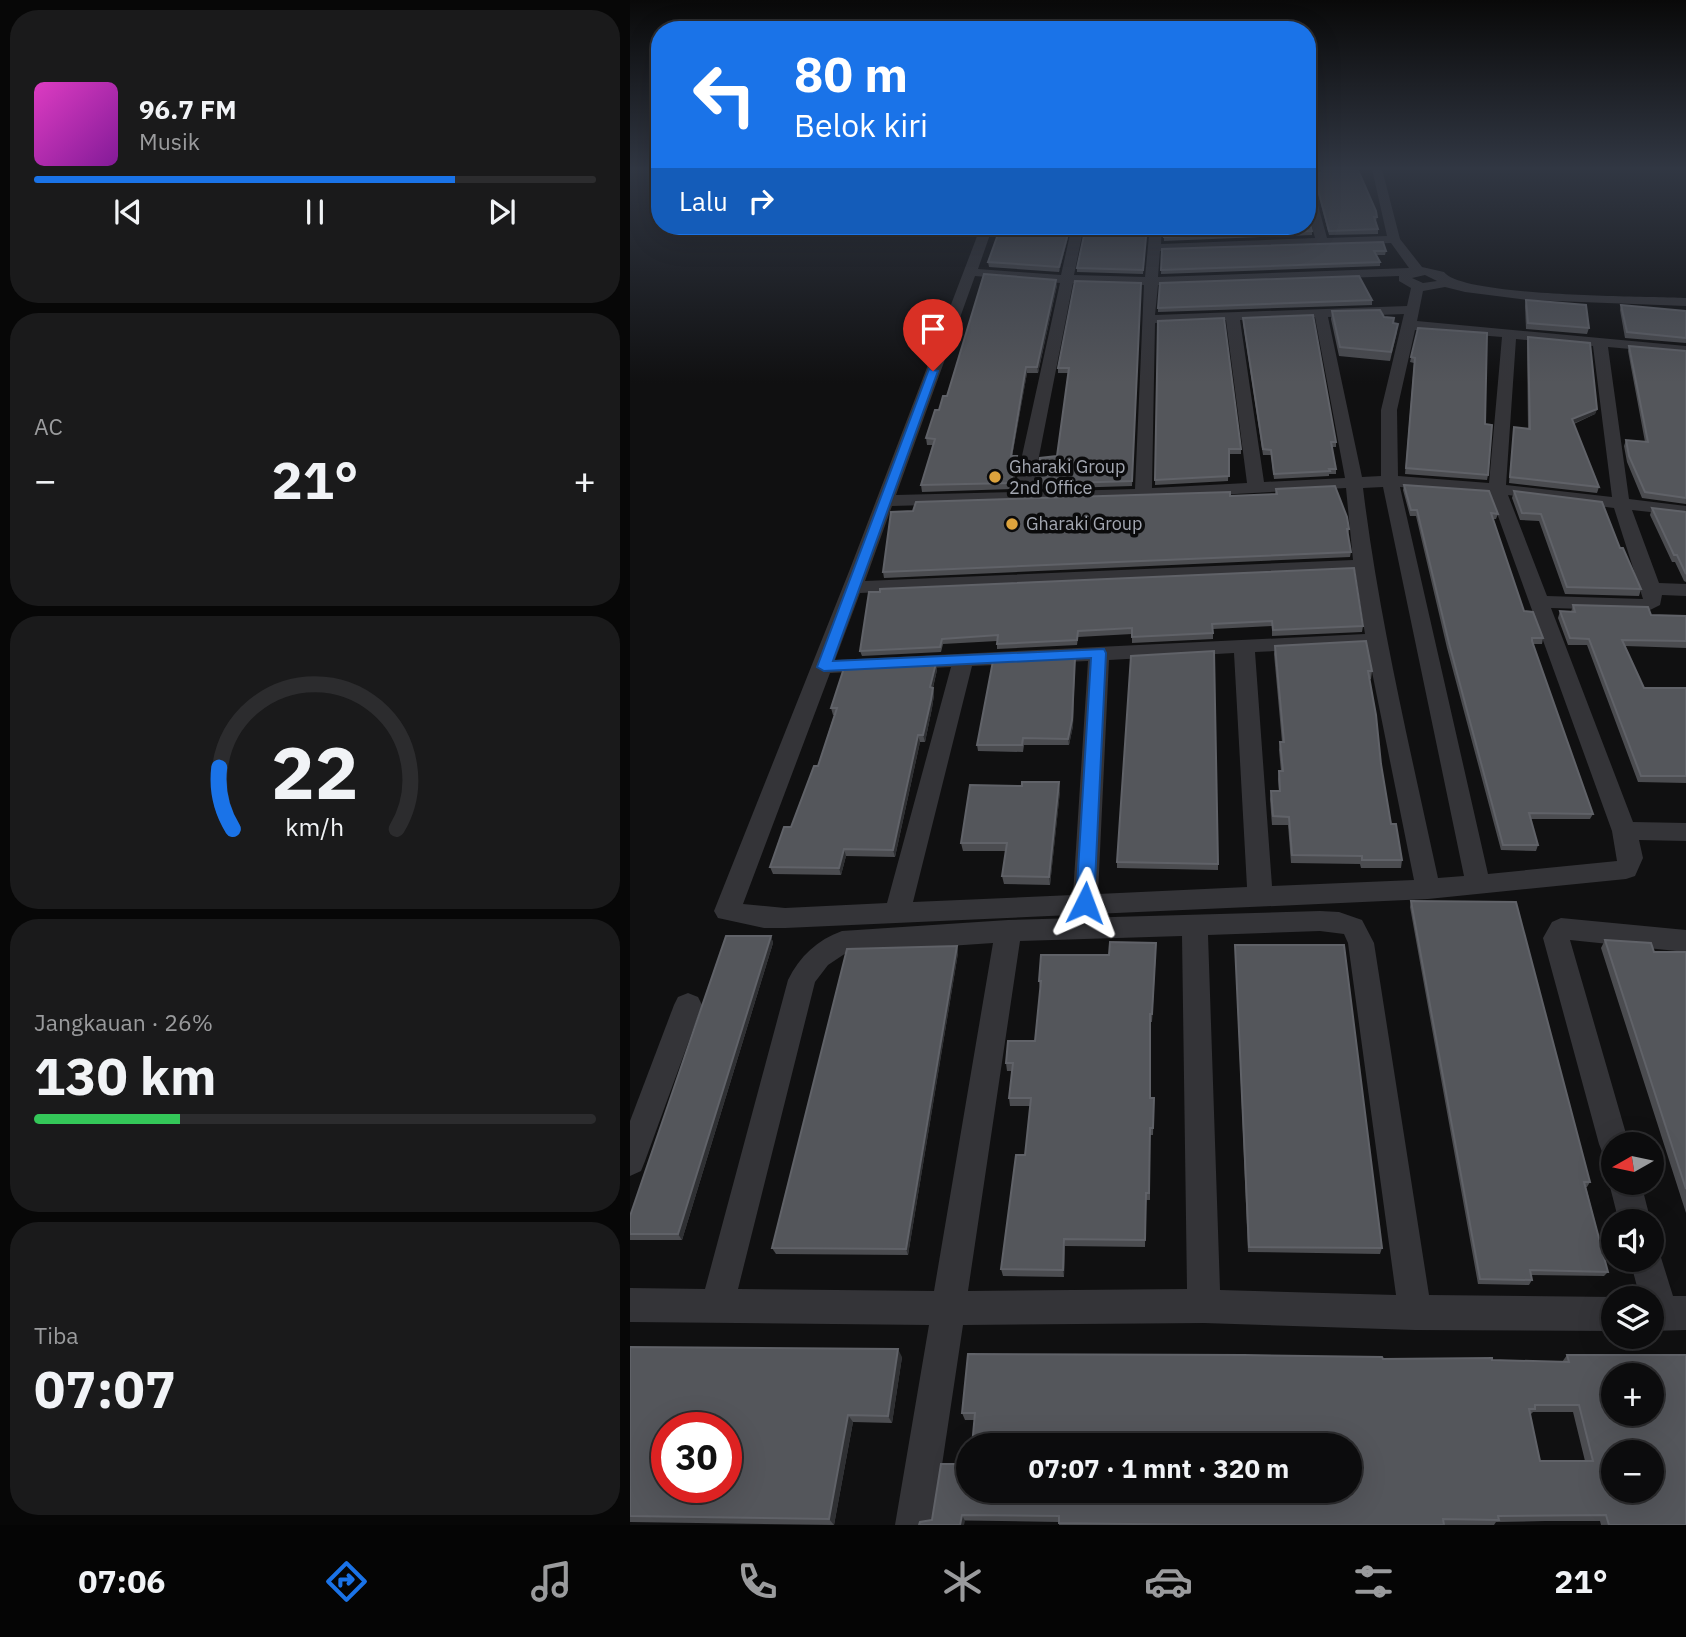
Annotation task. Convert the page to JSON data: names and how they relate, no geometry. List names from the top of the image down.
{
  "places": ["Gharaki Group 2nd Office", "Gharaki Group"],
  "north": "left",
  "page": {
    "turn": ["80 m", "Belok kiri"],
    "song": ["96.7 FM", "Musik"],
    "then": "Lalu",
    "tile": [
      "AC",
      ["Jangkauan · 26%", "130 km"],
      ["Tiba", "07:07"]
    ],
    "heat": ["−", "21°", "+"],
    "map_buttons": ["+", "−"],
    "limit": "30",
    "trip": "07:07 · 1 mnt · 320 m",
    "tabs": ["07:06", "21°"],
    "gauge": ["22", "km/h"]
  }
}
